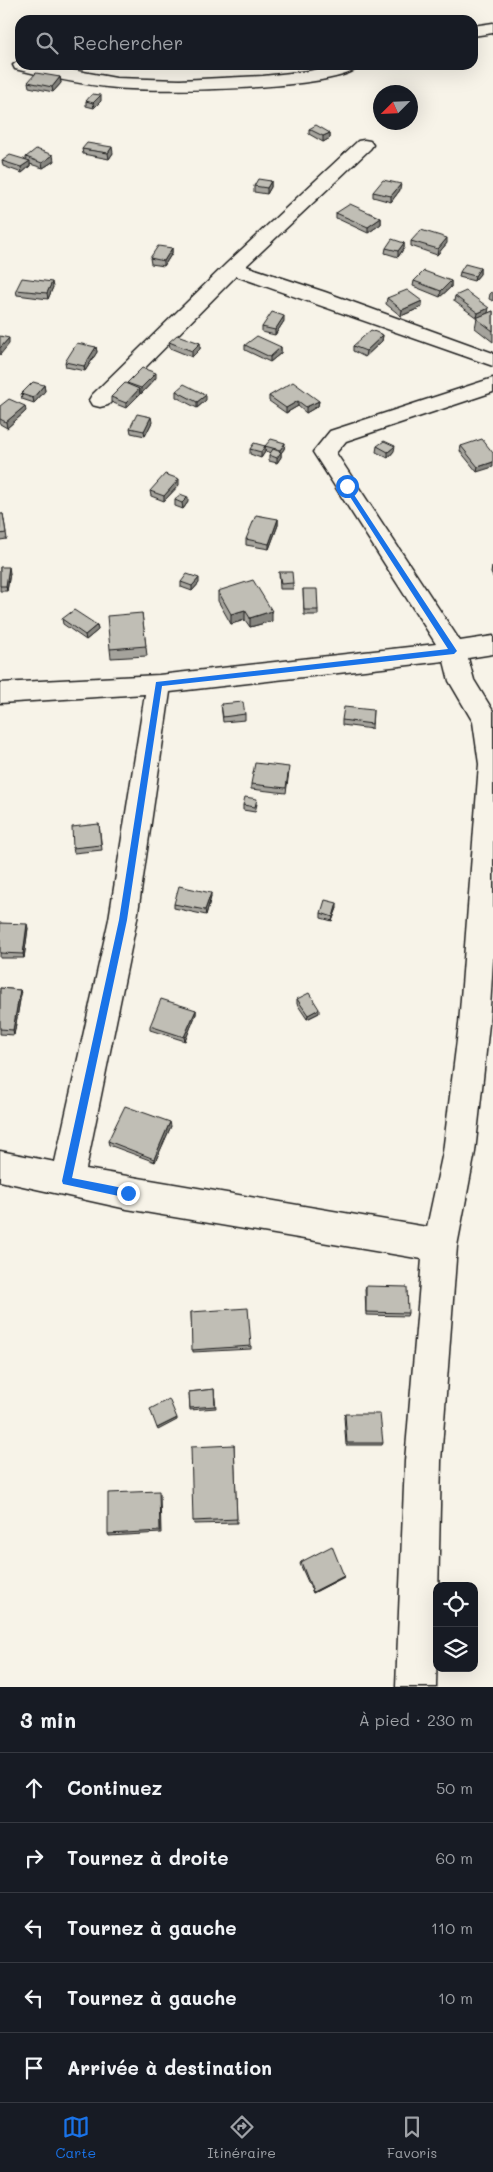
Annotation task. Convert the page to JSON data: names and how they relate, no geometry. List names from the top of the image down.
{
  "north": "bottom left",
  "page": {
    "search": "Rechercher",
    "heading": ["3 min", "À pied · 230 m"],
    "list": [
      ["Continuez", "50 m"],
      ["Tournez à droite", "60 m"],
      ["Tournez à gauche", "110 m"],
      ["Tournez à gauche", "10 m"],
      "Arrivée à destination"
    ],
    "nav": ["Carte", "Itinéraire", "Favoris"]
  }
}
